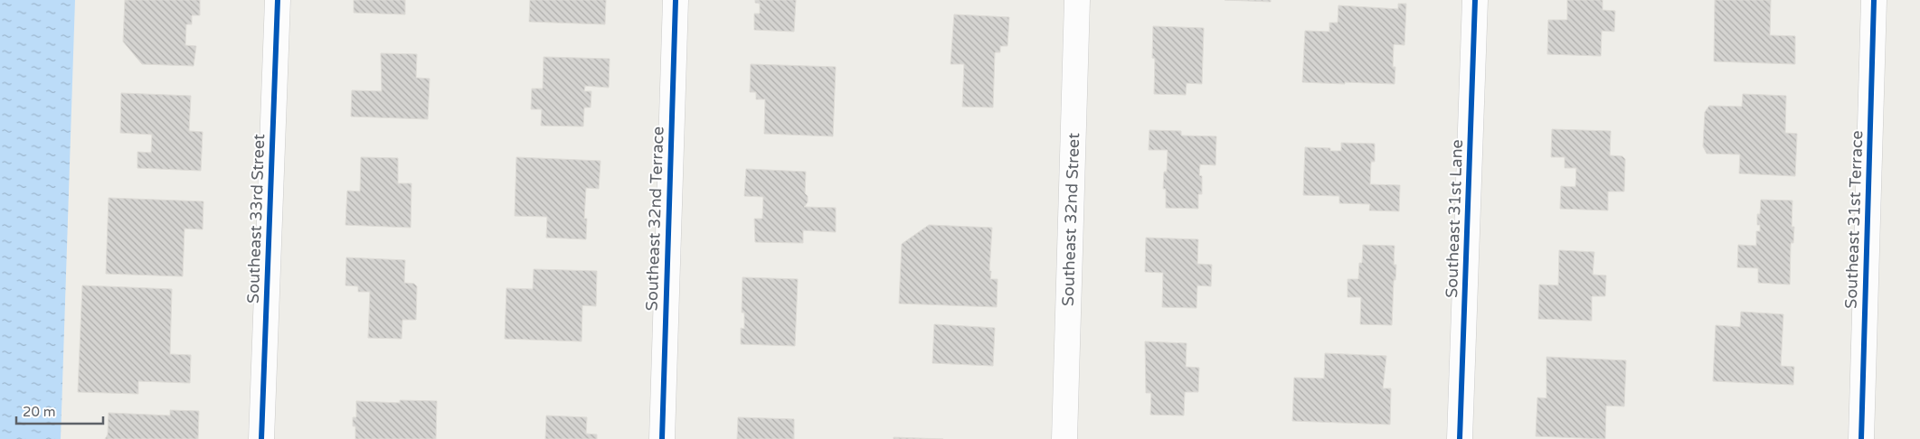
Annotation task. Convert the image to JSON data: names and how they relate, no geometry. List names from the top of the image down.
{
  "streets": {
    "street": [
      "Southeast 33rd Street",
      "Southeast 32nd Terrace",
      "Southeast 31st Lane",
      "Southeast 32nd Street",
      "Southeast 31st Terrace"
    ]
  },
  "scale_bar": "20 m"
}
